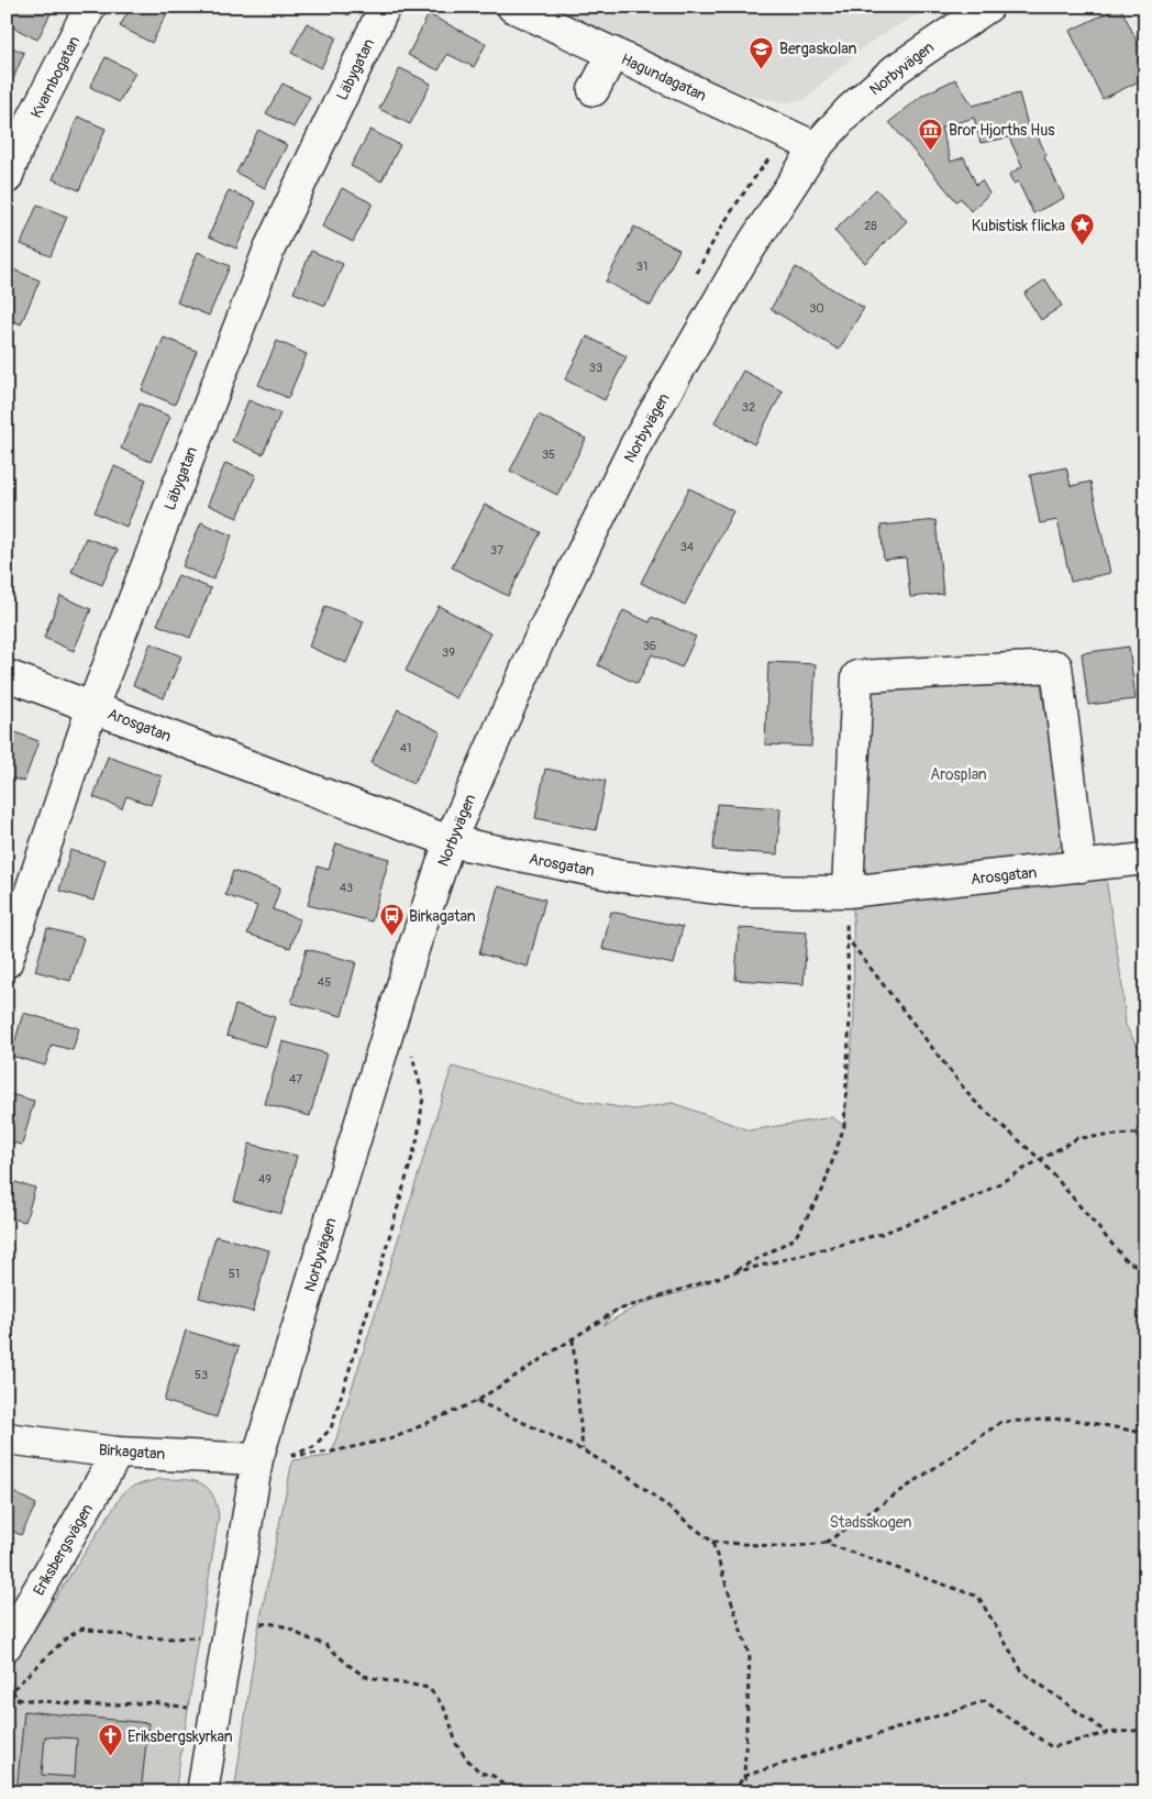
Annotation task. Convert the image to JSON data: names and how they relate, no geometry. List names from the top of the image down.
{
  "streets": {
    "street": [
      "Norbyvägen",
      "Läbygatan",
      "Kvarnbogatan",
      "Hagundagatan",
      "Arosgatan",
      "Birkagatan",
      "Eriksbergsvägen"
    ]
  },
  "crossings": [
    ["Norbyvägen", "Hagundagatan"],
    ["Norbyvägen", "Arosgatan"],
    ["Norbyvägen", "Birkagatan"],
    ["Läbygatan", "Arosgatan"],
    ["Birkagatan", "Eriksbergsvägen"]
  ],
  "parks": ["Arosplan", "Stadsskogen"],
  "places": {
    "school or university": ["Bergaskolan"],
    "museum": ["Bror Hjorths Hus"],
    "place": ["Kubistisk flicka"],
    "bus stop": ["Birkagatan"],
    "church": ["Eriksbergskyrkan"]
  },
  "house_numbers": [
    "28",
    "31",
    "30",
    "33",
    "32",
    "35",
    "34",
    "37",
    "36",
    "39",
    "41",
    "43",
    "45",
    "47",
    "49",
    "51",
    "53"
  ]
}
